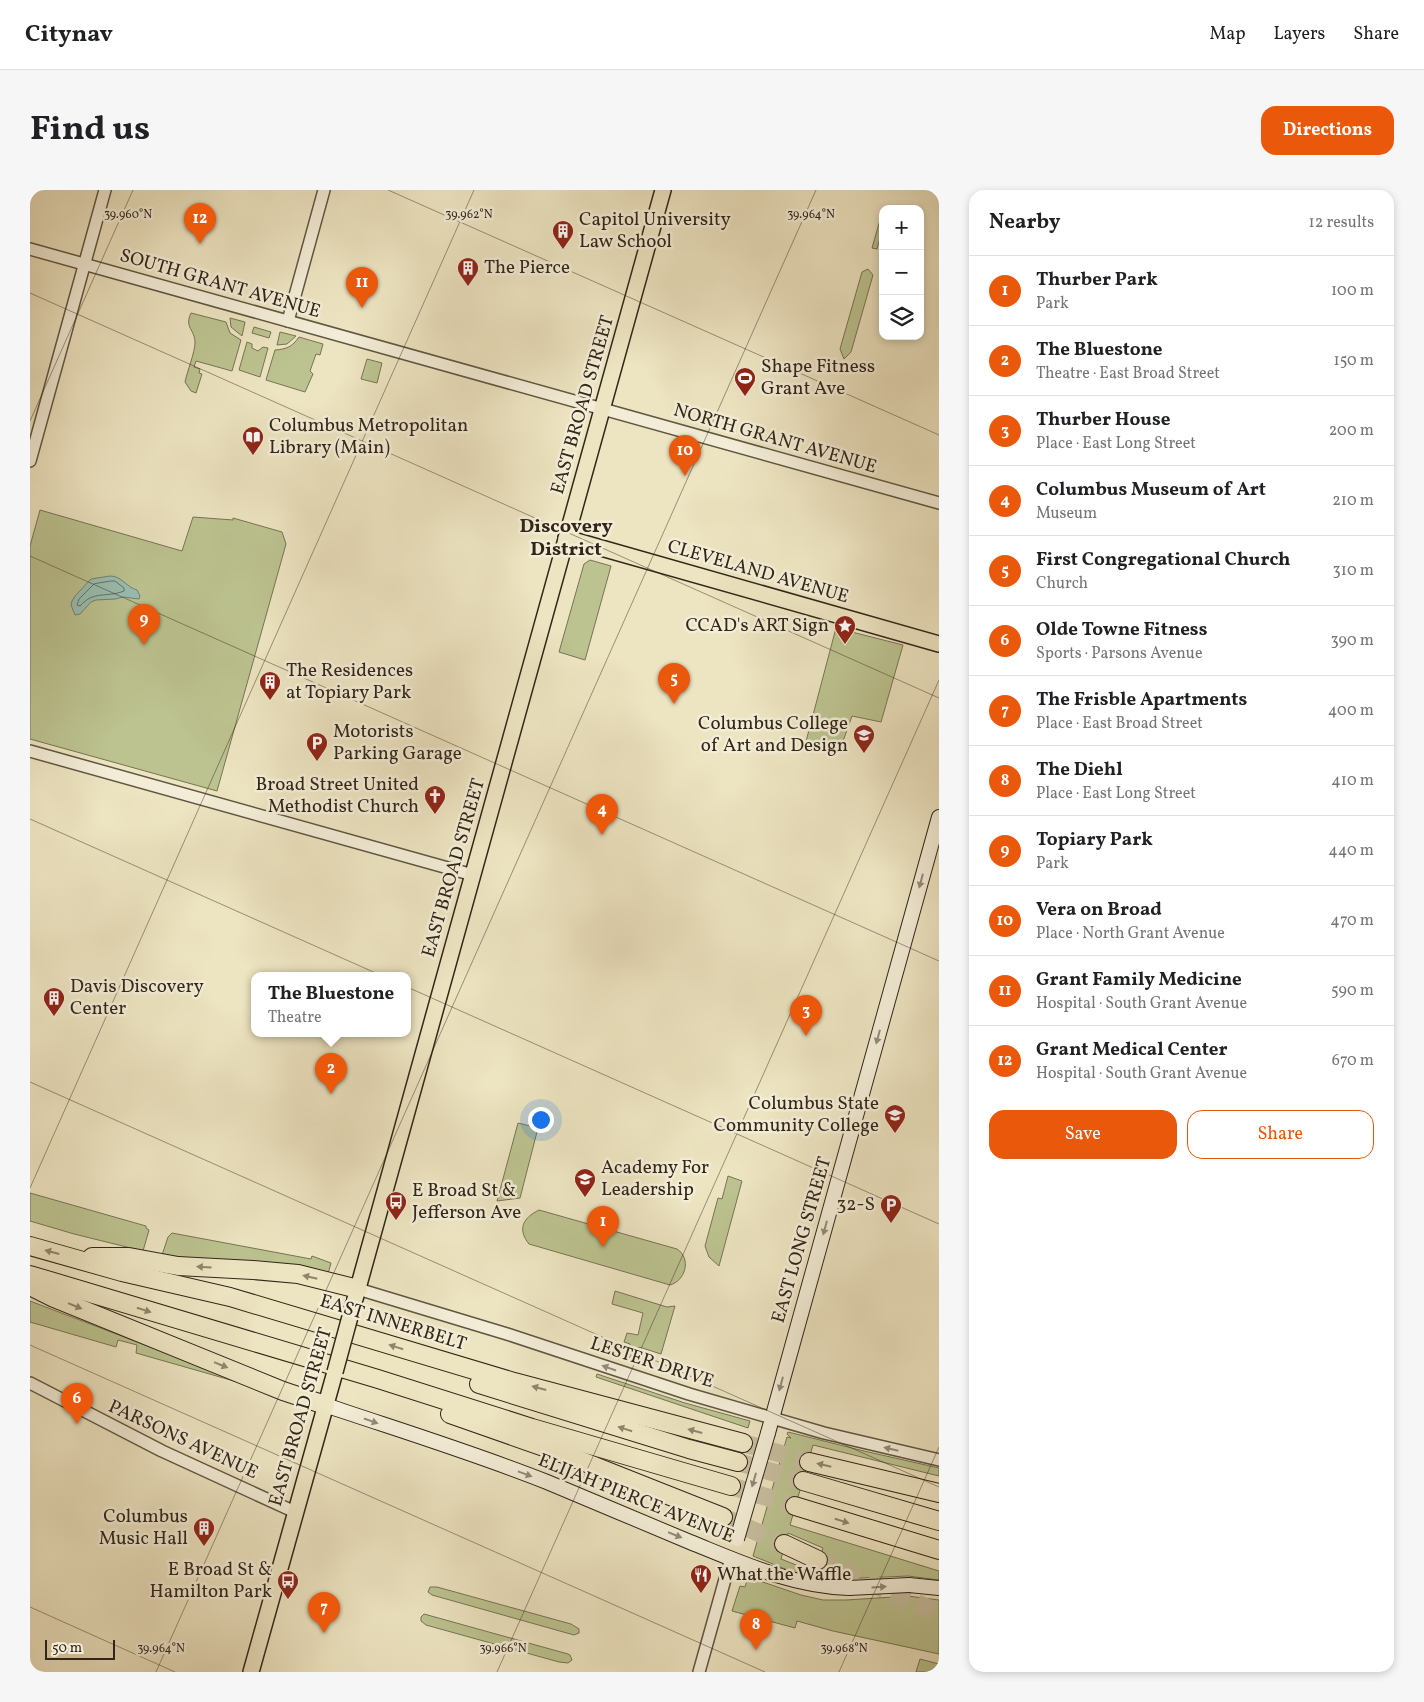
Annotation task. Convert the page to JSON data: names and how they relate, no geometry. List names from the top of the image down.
{
  "streets": {
    "highway": ["EAST INNERBELT"],
    "main road": [
      "EAST BROAD STREET",
      "CLEVELAND AVENUE",
      "EAST LONG STREET",
      "ELIJAH PIERCE AVENUE"
    ],
    "street": [
      "SOUTH GRANT AVENUE",
      "NORTH GRANT AVENUE",
      "LESTER DRIVE",
      "PARSONS AVENUE"
    ]
  },
  "crossings": [
    ["SOUTH GRANT AVENUE", "EAST BROAD STREET"],
    ["SOUTH GRANT AVENUE", "NORTH GRANT AVENUE"],
    ["EAST BROAD STREET", "NORTH GRANT AVENUE"],
    ["EAST BROAD STREET", "CLEVELAND AVENUE"],
    ["EAST BROAD STREET", "LESTER DRIVE"],
    ["EAST BROAD STREET", "PARSONS AVENUE"],
    ["EAST BROAD STREET", "ELIJAH PIERCE AVENUE"],
    ["EAST LONG STREET", "LESTER DRIVE"],
    ["EAST LONG STREET", "ELIJAH PIERCE AVENUE"]
  ],
  "one_way": ["EAST LONG STREET", "LESTER DRIVE", "ELIJAH PIERCE AVENUE"],
  "districts": ["Discovery District"],
  "places": {
    "building": [
      "Capitol University Law School",
      "The Pierce",
      "The Residences at Topiary Park",
      "Davis Discovery Center",
      "Columbus Music Hall"
    ],
    "sports": ["Shape Fitness Grant Ave"],
    "library": ["Columbus Metropolitan Library (Main)"],
    "place": ["CCAD's ART Sign"],
    "school or university": ["Columbus College of Art and Design", "Columbus State Community College", "Academy For Leadership"],
    "parking": ["Motorists Parking Garage", "32-S"],
    "church": ["Broad Street United Methodist Church"],
    "bus stop": ["E Broad St & Jefferson Ave", "E Broad St & Hamilton Park"],
    "restaurant": ["What the Waffle"]
  },
  "scale_bar": "50 m",
  "page": {
    "header": "Citynav",
    "nav": ["Map", "Layers", "Share"],
    "title": "Find us",
    "buttons": [
      "Directions",
      ["Save", "Share"]
    ],
    "heading": ["Nearby", "12 results"],
    "pins": [
      "12",
      "11",
      "10",
      "9",
      "5",
      "4",
      "3",
      "2",
      "1",
      "6",
      "7",
      "8"
    ],
    "map_buttons": ["+", "−"],
    "list": [
      {
        "mark": "1",
        "name": "Thurber Park",
        "note": "Park",
        "value": "100 m"
      },
      {
        "mark": "2",
        "name": "The Bluestone",
        "note": "Theatre · East Broad Street",
        "value": "150 m"
      },
      {
        "mark": "3",
        "name": "Thurber House",
        "note": "Place · East Long Street",
        "value": "200 m"
      },
      {
        "mark": "4",
        "name": "Columbus Museum of Art",
        "note": "Museum",
        "value": "210 m"
      },
      {
        "mark": "5",
        "name": "First Congregational Church",
        "note": "Church",
        "value": "310 m"
      },
      {
        "mark": "6",
        "name": "Olde Towne Fitness",
        "note": "Sports · Parsons Avenue",
        "value": "390 m"
      },
      {
        "mark": "7",
        "name": "The Frisble Apartments",
        "note": "Place · East Broad Street",
        "value": "400 m"
      },
      {
        "mark": "8",
        "name": "The Diehl",
        "note": "Place · East Long Street",
        "value": "410 m"
      },
      {
        "mark": "9",
        "name": "Topiary Park",
        "note": "Park",
        "value": "440 m"
      },
      {
        "mark": "10",
        "name": "Vera on Broad",
        "note": "Place · North Grant Avenue",
        "value": "470 m"
      },
      {
        "mark": "11",
        "name": "Grant Family Medicine",
        "note": "Hospital · South Grant Avenue",
        "value": "590 m"
      },
      {
        "mark": "12",
        "name": "Grant Medical Center",
        "note": "Hospital · South Grant Avenue",
        "value": "670 m"
      }
    ],
    "popup": ["The Bluestone", "Theatre"],
    "scale": "50 m"
  },
  "coordinates": [
    "39.960°N",
    "39.962°N",
    "39.964°N",
    "39.966°N",
    "39.968°N"
  ]
}
